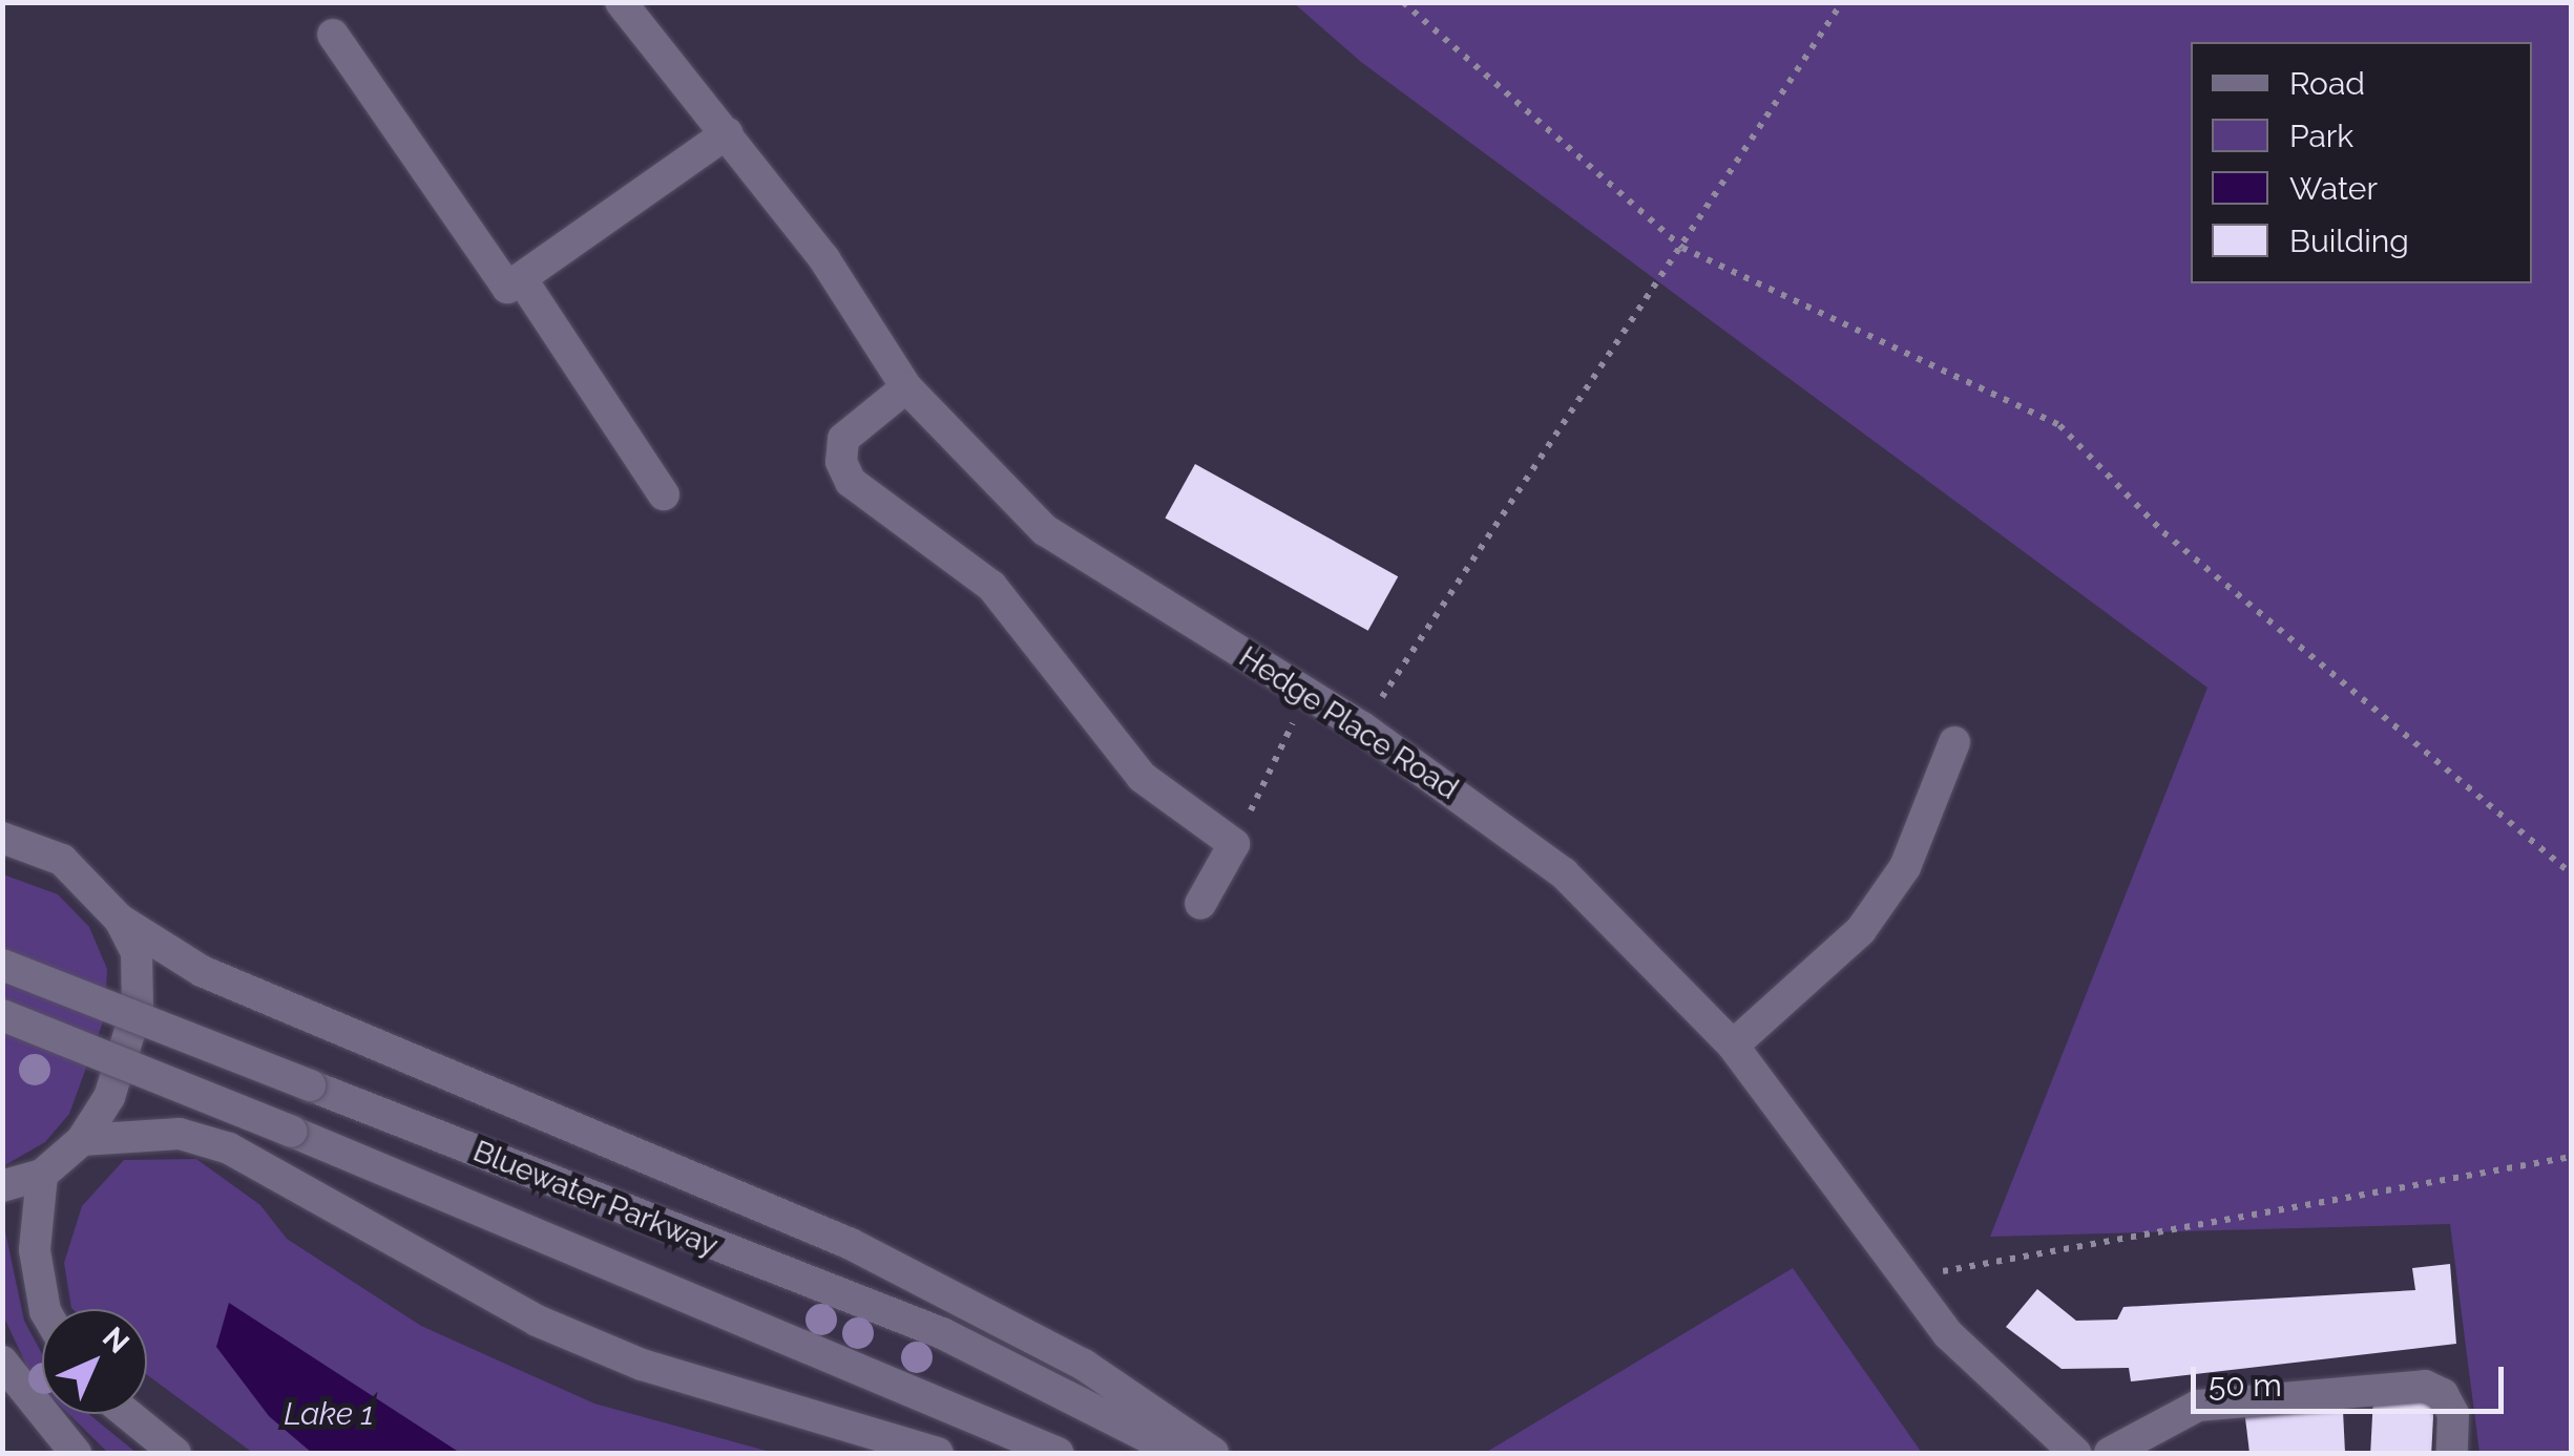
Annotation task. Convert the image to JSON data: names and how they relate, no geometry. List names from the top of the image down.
{
  "streets": {
    "street": ["Hedge Place Road", "Bluewater Parkway"]
  },
  "water": ["Lake 1"],
  "legend": [
    "Road",
    "Park",
    "Water",
    "Building"
  ],
  "scale_bar": "50 m",
  "north": "top right"
}
